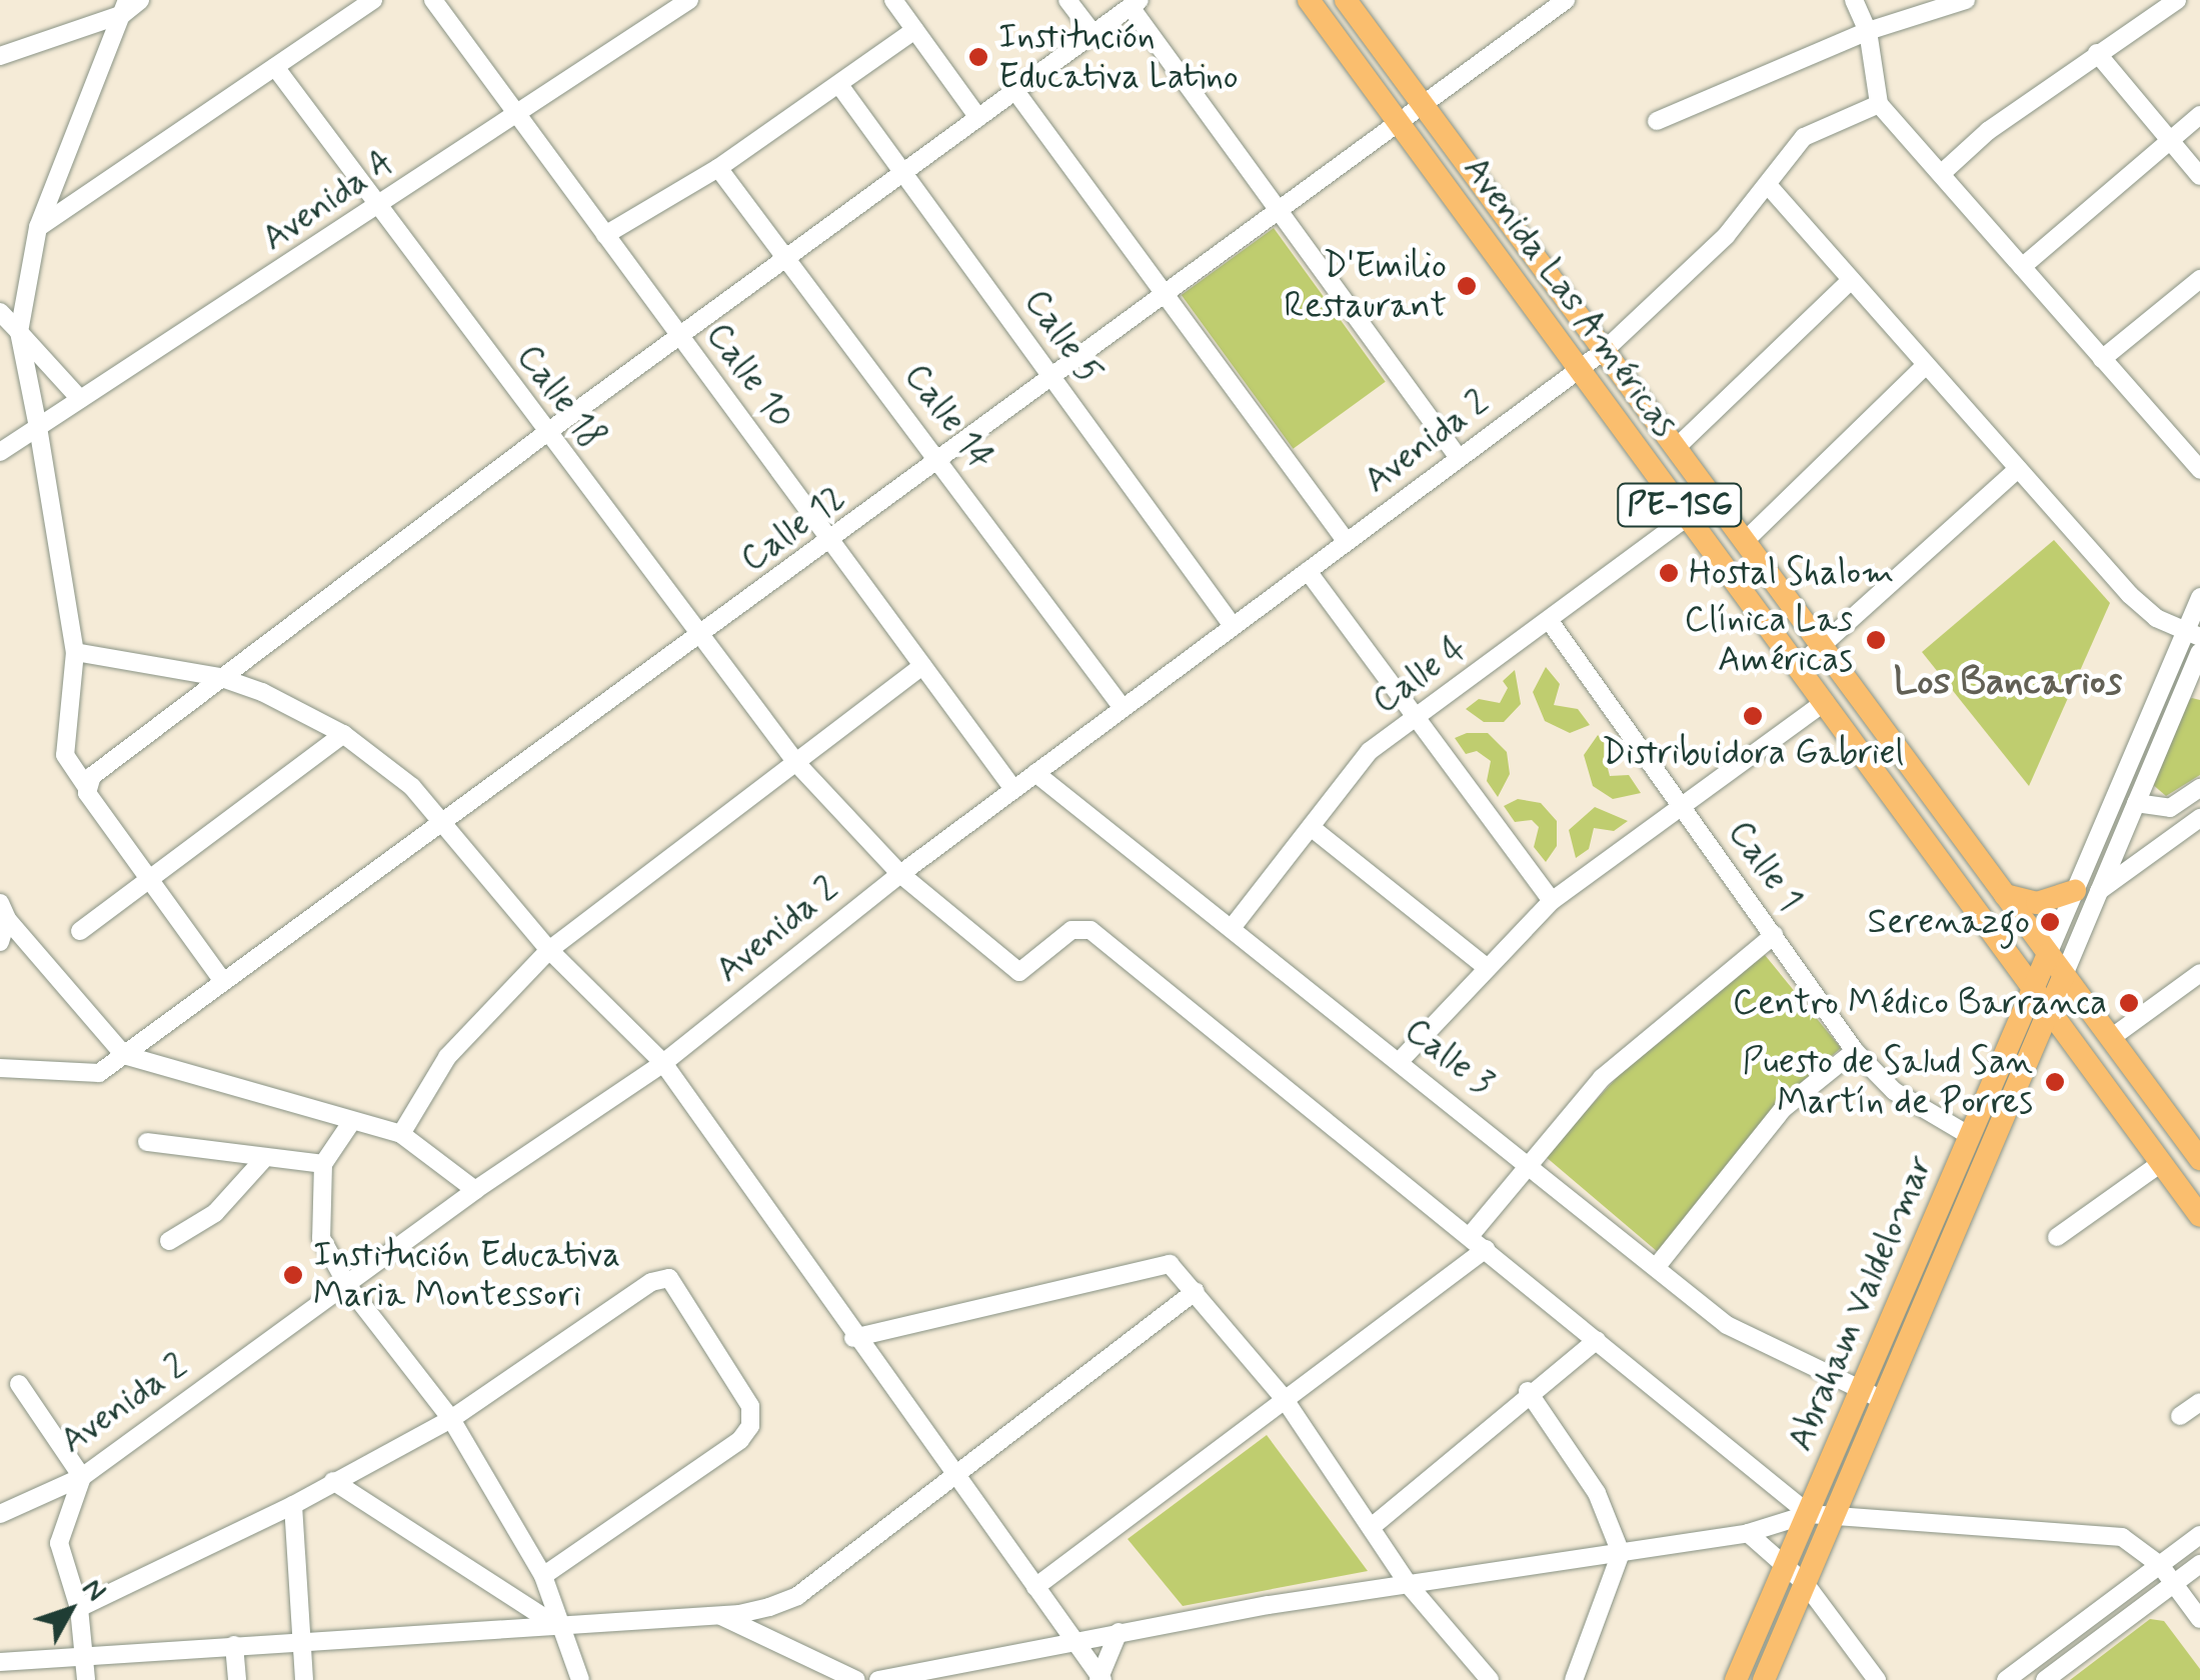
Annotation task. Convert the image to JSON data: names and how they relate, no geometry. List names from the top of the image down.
{
  "streets": {
    "main road": ["Avenida Las Américas", "PE-1SG", "Abraham Valdelomar"],
    "street": [
      "Avenida A",
      "Calle 5",
      "Calle 10",
      "Calle 18",
      "Calle 14",
      "Avenida 2",
      "Calle 12",
      "Calle 4",
      "Calle 1",
      "Calle 3"
    ]
  },
  "crossings": [
    ["Avenida A", "Calle 10"],
    ["Avenida A", "Calle 18"],
    ["Avenida Las Américas", "Avenida 2"],
    ["Avenida Las Américas", "Calle 12"],
    ["Avenida Las Américas", "Calle 4"],
    ["Avenida Las Américas", "Abraham Valdelomar"],
    ["Calle 5", "Avenida 2"],
    ["Calle 5", "Calle 12"],
    ["Calle 10", "Avenida 2"],
    ["Calle 10", "Calle 12"],
    ["Calle 18", "Avenida 2"],
    ["Calle 18", "Calle 12"],
    ["Calle 14", "Avenida 2"],
    ["Calle 14", "Calle 12"],
    ["Avenida 2", "Calle 3"],
    ["Calle 4", "Calle 1"],
    ["Calle 4", "Calle 3"],
    ["Calle 1", "Abraham Valdelomar"],
    ["Calle 3", "Abraham Valdelomar"]
  ],
  "districts": ["Los Bancarios"],
  "places": [
    "Institución Educativa Latino",
    "D'Emilio Restaurant",
    "Hostal Shalom",
    "Clínica Las Américas",
    "Distribuidora Gabriel",
    "Serenazgo",
    "Centro Médico Barranca",
    "Puesto de Salud San Martín de Porres",
    "Institución Educativa Maria Montessori"
  ],
  "north": "top right"
}
